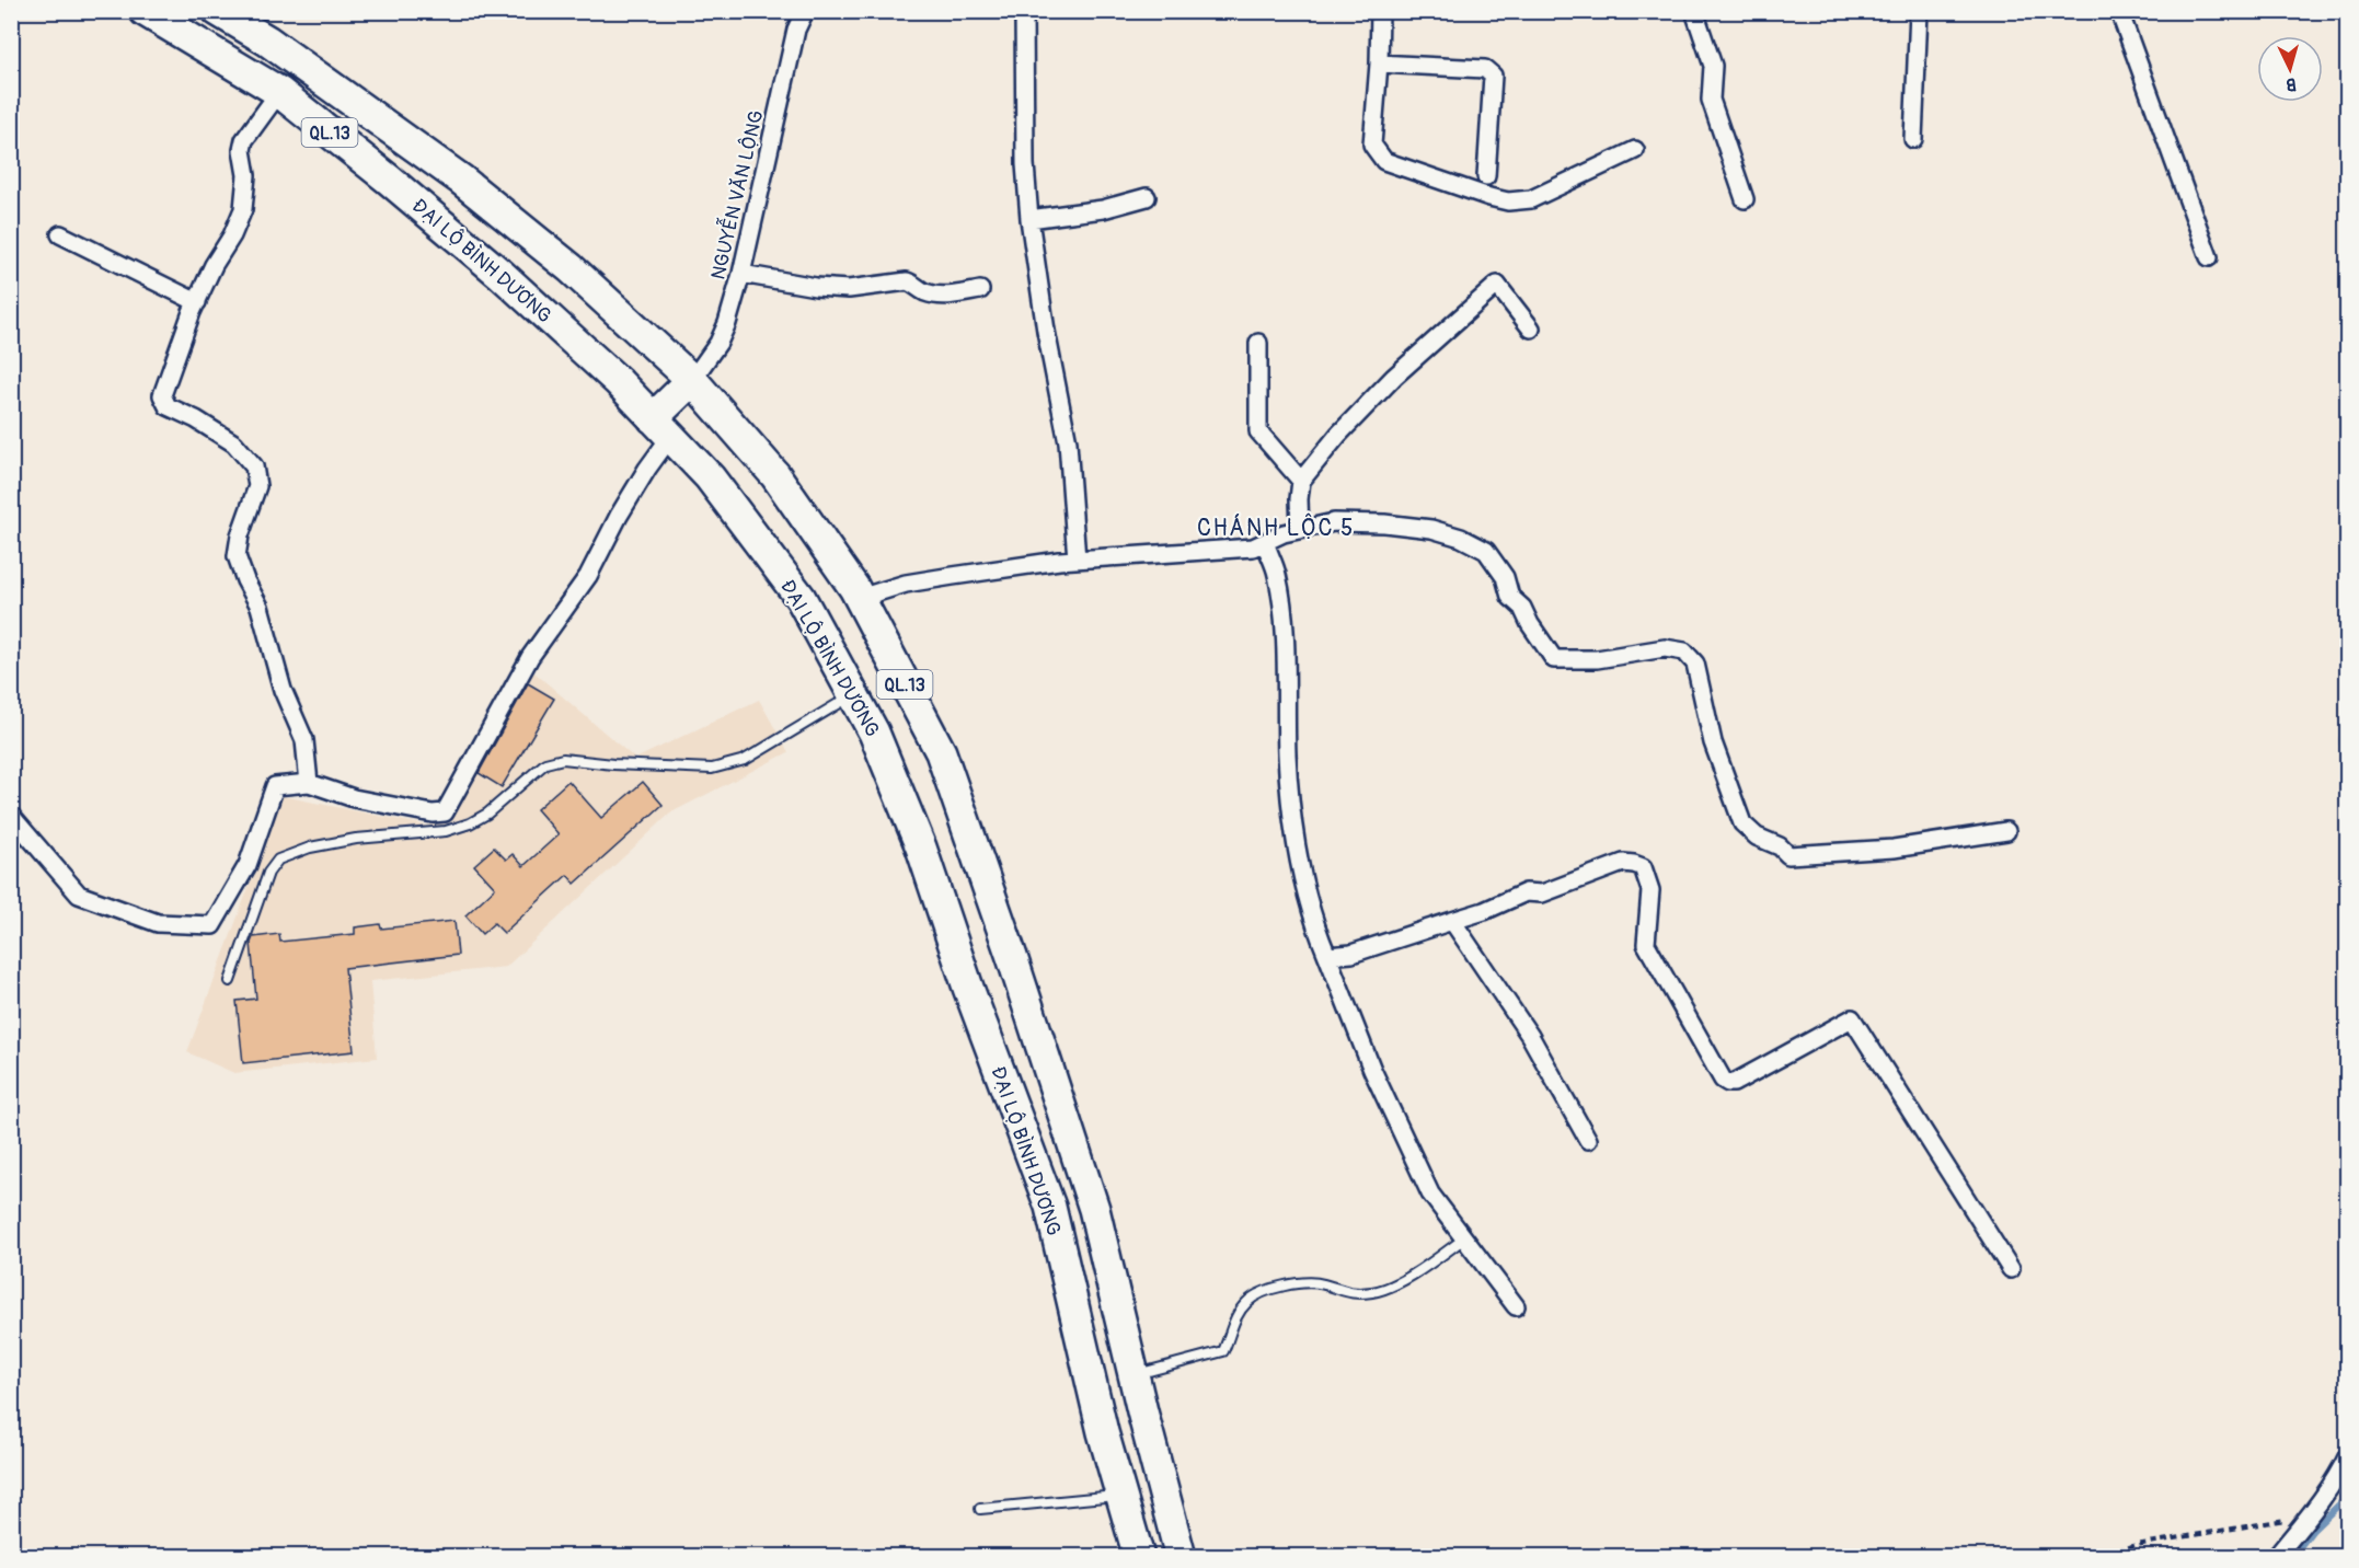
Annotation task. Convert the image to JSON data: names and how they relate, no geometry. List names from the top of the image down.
{
  "streets": {
    "highway": ["QL.13", "ĐẠI LỘ BÌNH DƯƠNG"],
    "street": ["NGUYỄN VĂN LỘNG"]
  },
  "crossings": [
    ["QL.13", "NGUYỄN VĂN LỘNG"]
  ],
  "districts": ["CHÁNH LỘC 5"],
  "north": "bottom"
}
